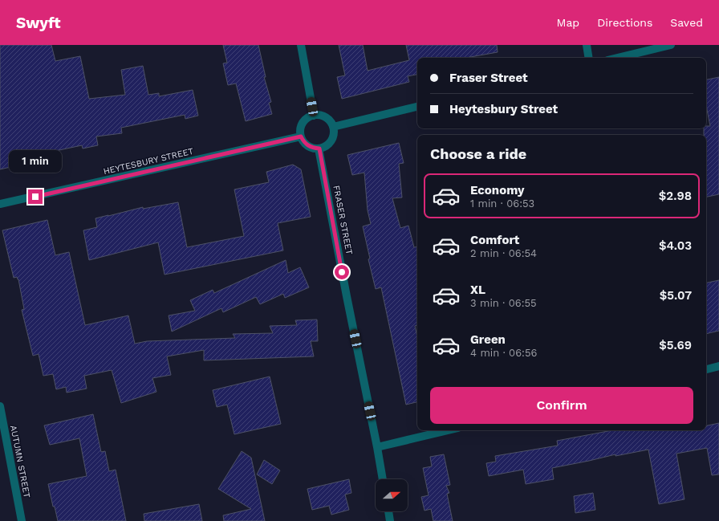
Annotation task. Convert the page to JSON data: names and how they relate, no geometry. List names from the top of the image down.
{
  "streets": {
    "street": ["HEYTESBURY STREET", "FRASER STREET", "AUTUMN STREET"]
  },
  "crossings": [
    ["HEYTESBURY STREET", "FRASER STREET"]
  ],
  "north": "right",
  "page": {
    "header": "Swyft",
    "nav": ["Map", "Directions", "Saved"],
    "banner": ["Fraser Street", "Heytesbury Street"],
    "heading": "Choose a ride",
    "bubble": "1 min",
    "list": [
      {
        "name": "Economy",
        "note": "1 min · 06:53",
        "value": "$2.98"
      },
      {
        "name": "Comfort",
        "note": "2 min · 06:54",
        "value": "$4.03"
      },
      {
        "name": "XL",
        "note": "3 min · 06:55",
        "value": "$5.07"
      },
      {
        "name": "Green",
        "note": "4 min · 06:56",
        "value": "$5.69"
      }
    ],
    "buttons": "Confirm"
  }
}
